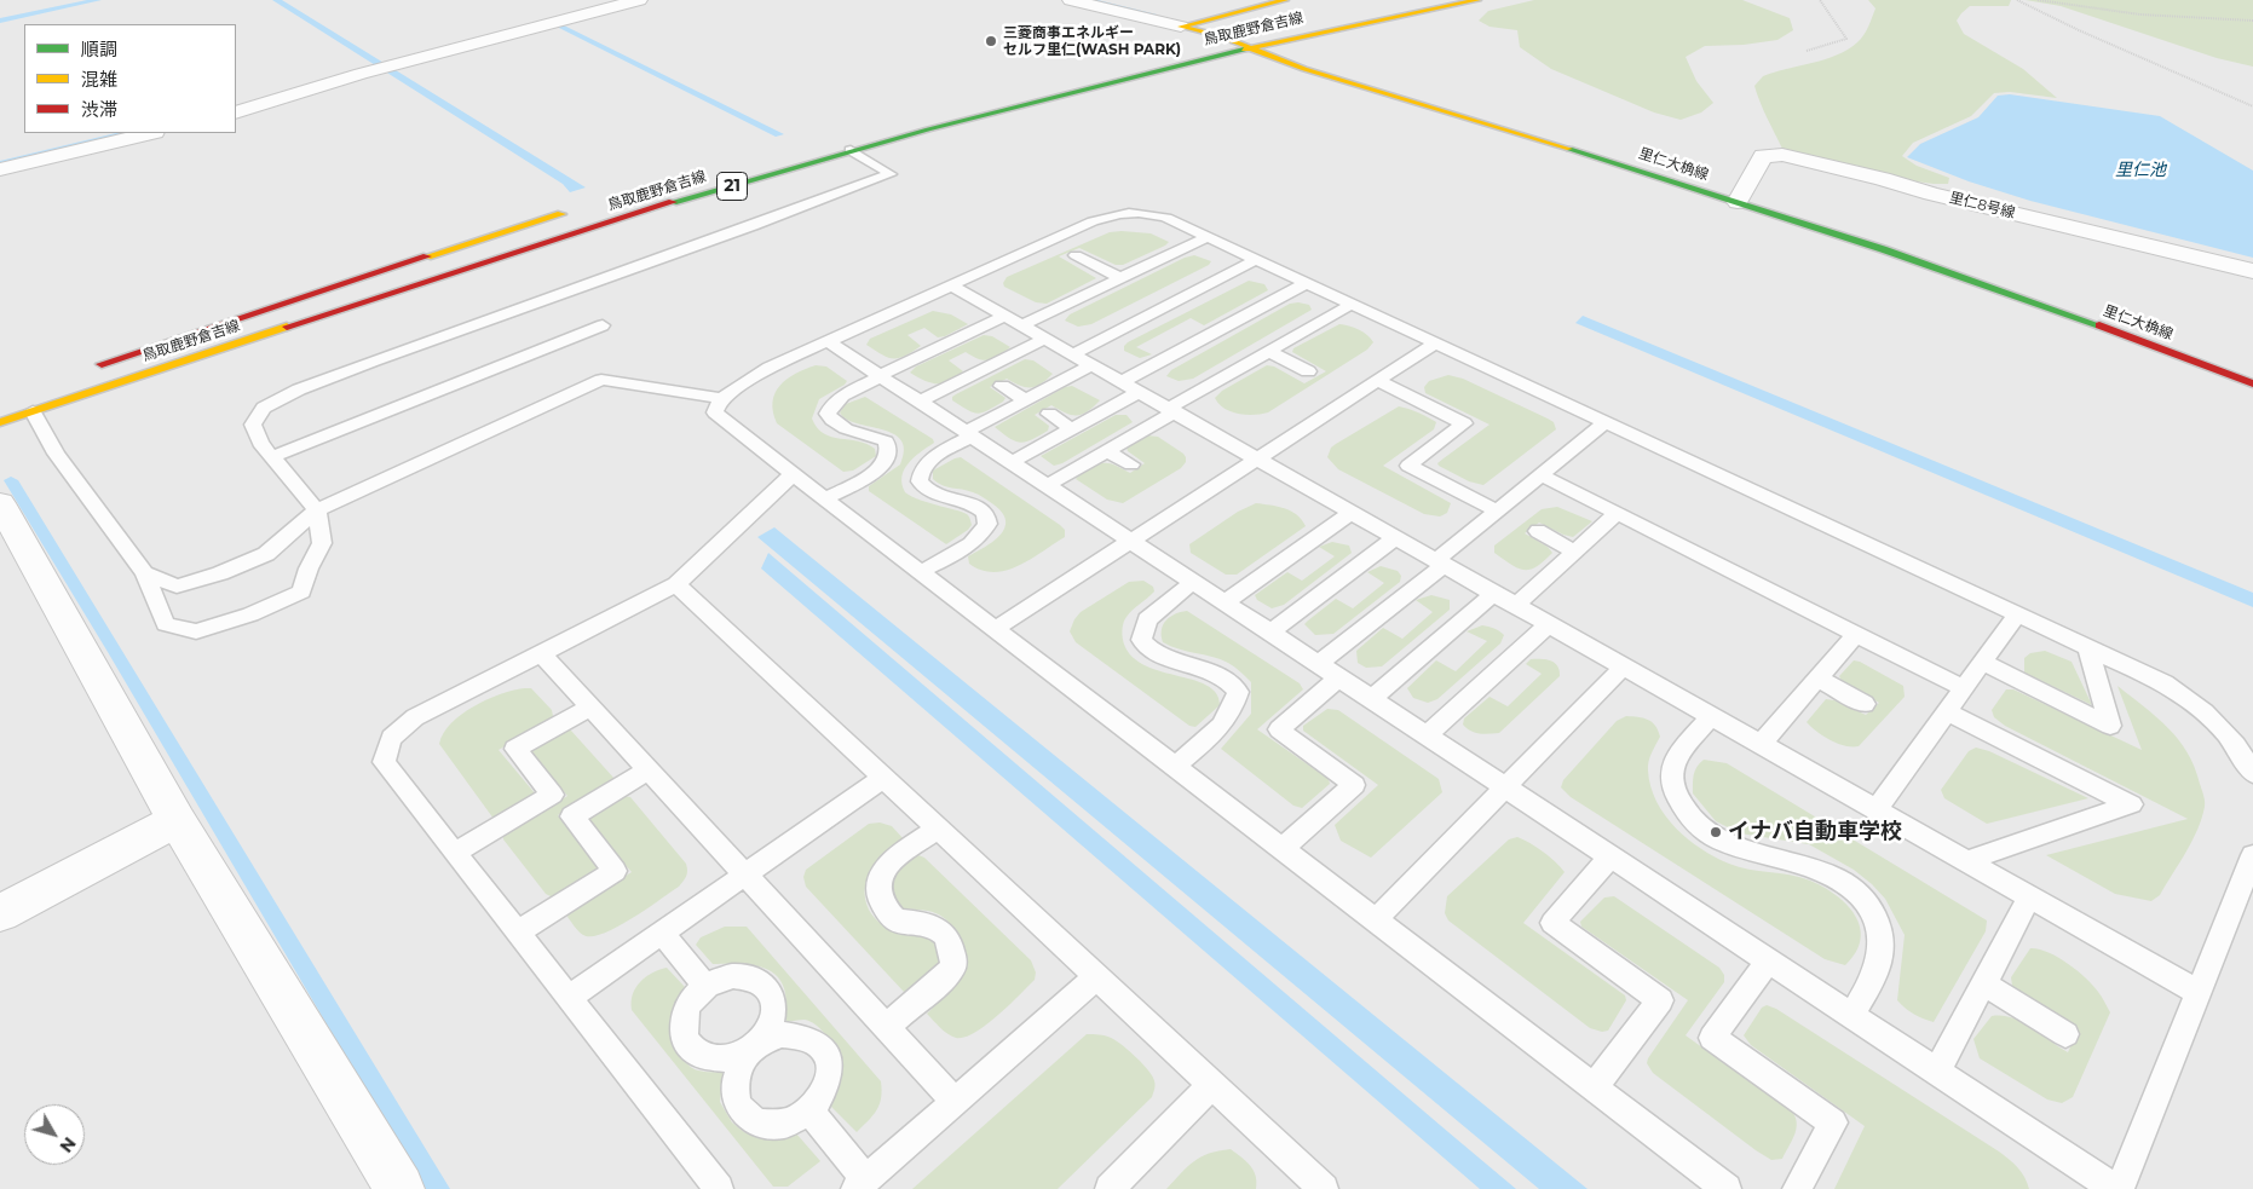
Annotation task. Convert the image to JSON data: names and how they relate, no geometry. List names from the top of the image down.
{
  "streets": {
    "main road": ["鳥取鹿野倉吉線", "里仁大桷線", "21"],
    "street": ["里仁8号線"]
  },
  "crossings": [
    ["鳥取鹿野倉吉線", "里仁大桷線"],
    ["里仁大桷線", "里仁8号線"]
  ],
  "water": ["里仁池"],
  "places": ["三菱商事エネルギー セルフ里仁(WASH PARK)", "イナバ自動車学校"],
  "legend": ["順調", "混雑", "渋滞"],
  "north": "bottom right"
}
